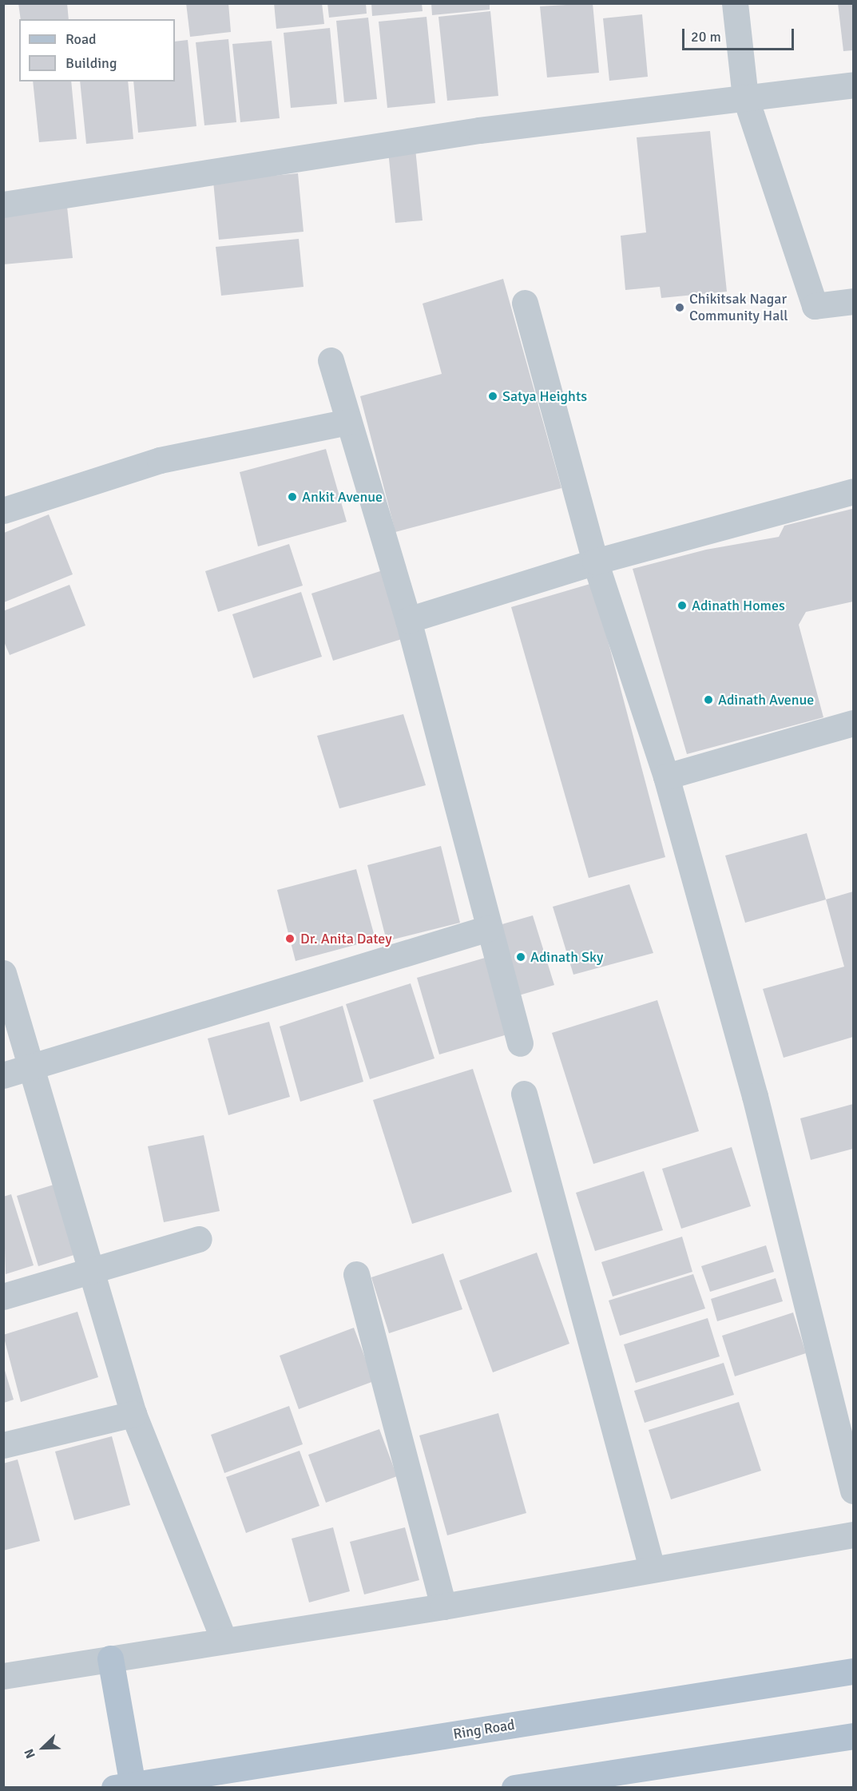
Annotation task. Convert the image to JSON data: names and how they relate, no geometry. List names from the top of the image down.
{
  "streets": {
    "main road": ["Ring Road"]
  },
  "places": [
    "Chikitsak Nagar Community Hall",
    "Satya Heights",
    "Ankit Avenue",
    "Adinath Homes",
    "Adinath Avenue",
    "Dr. Anita Datey",
    "Adinath Sky"
  ],
  "legend": ["Road", "Building"],
  "scale_bar": "20 m",
  "north": "bottom left"
}
